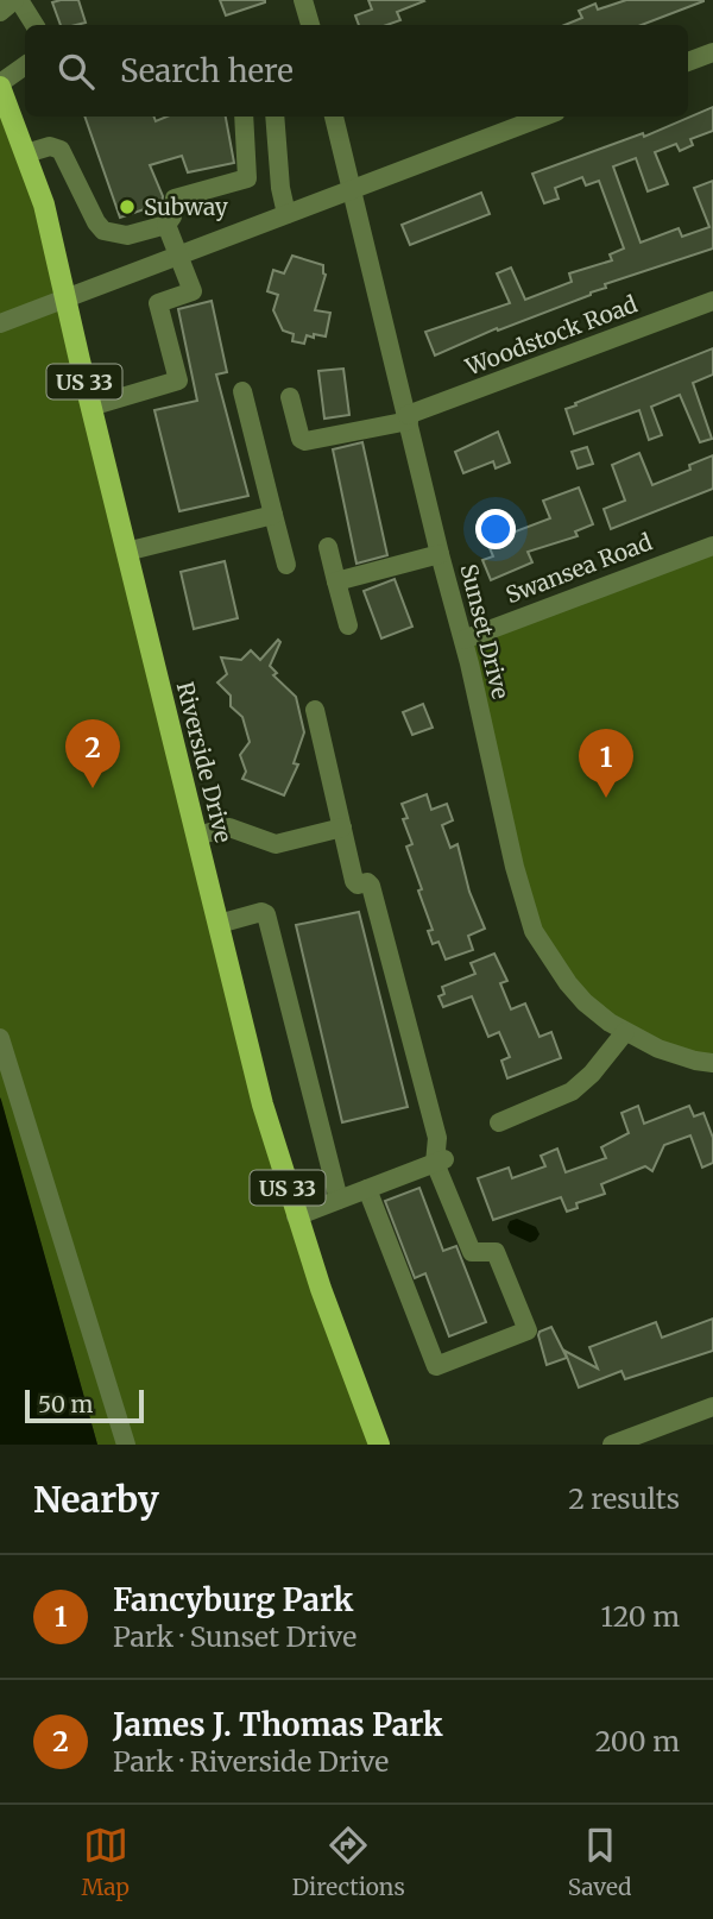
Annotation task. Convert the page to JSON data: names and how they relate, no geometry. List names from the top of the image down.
{
  "streets": {
    "main road": ["US 33", "Riverside Drive"],
    "street": ["Woodstock Road", "Swansea Road", "Sunset Drive"]
  },
  "crossings": [
    ["Woodstock Road", "Sunset Drive"],
    ["Swansea Road", "Sunset Drive"]
  ],
  "places": ["Subway"],
  "scale_bar": "50 m",
  "page": {
    "search": "Search here",
    "pins": ["2", "1"],
    "scale": "50 m",
    "heading": ["Nearby", "2 results"],
    "list": [
      {
        "mark": "1",
        "name": "Fancyburg Park",
        "note": "Park · Sunset Drive",
        "value": "120 m"
      },
      {
        "mark": "2",
        "name": "James J. Thomas Park",
        "note": "Park · Riverside Drive",
        "value": "200 m"
      }
    ],
    "nav": ["Map", "Directions", "Saved"]
  }
}
